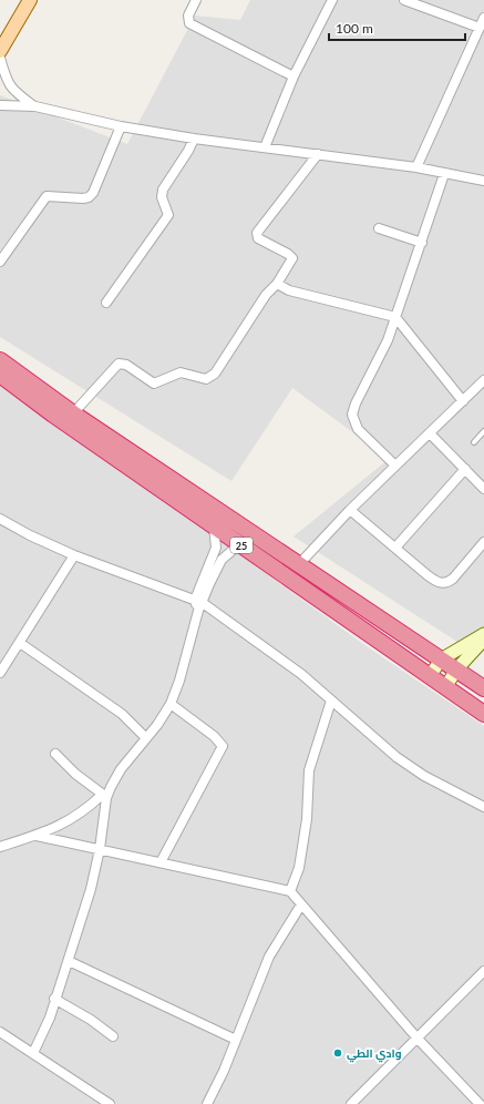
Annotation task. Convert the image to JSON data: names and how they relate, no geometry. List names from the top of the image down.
{
  "streets": {
    "highway": ["25"]
  },
  "places": ["وادي الطي"],
  "scale_bar": "100 m"
}
